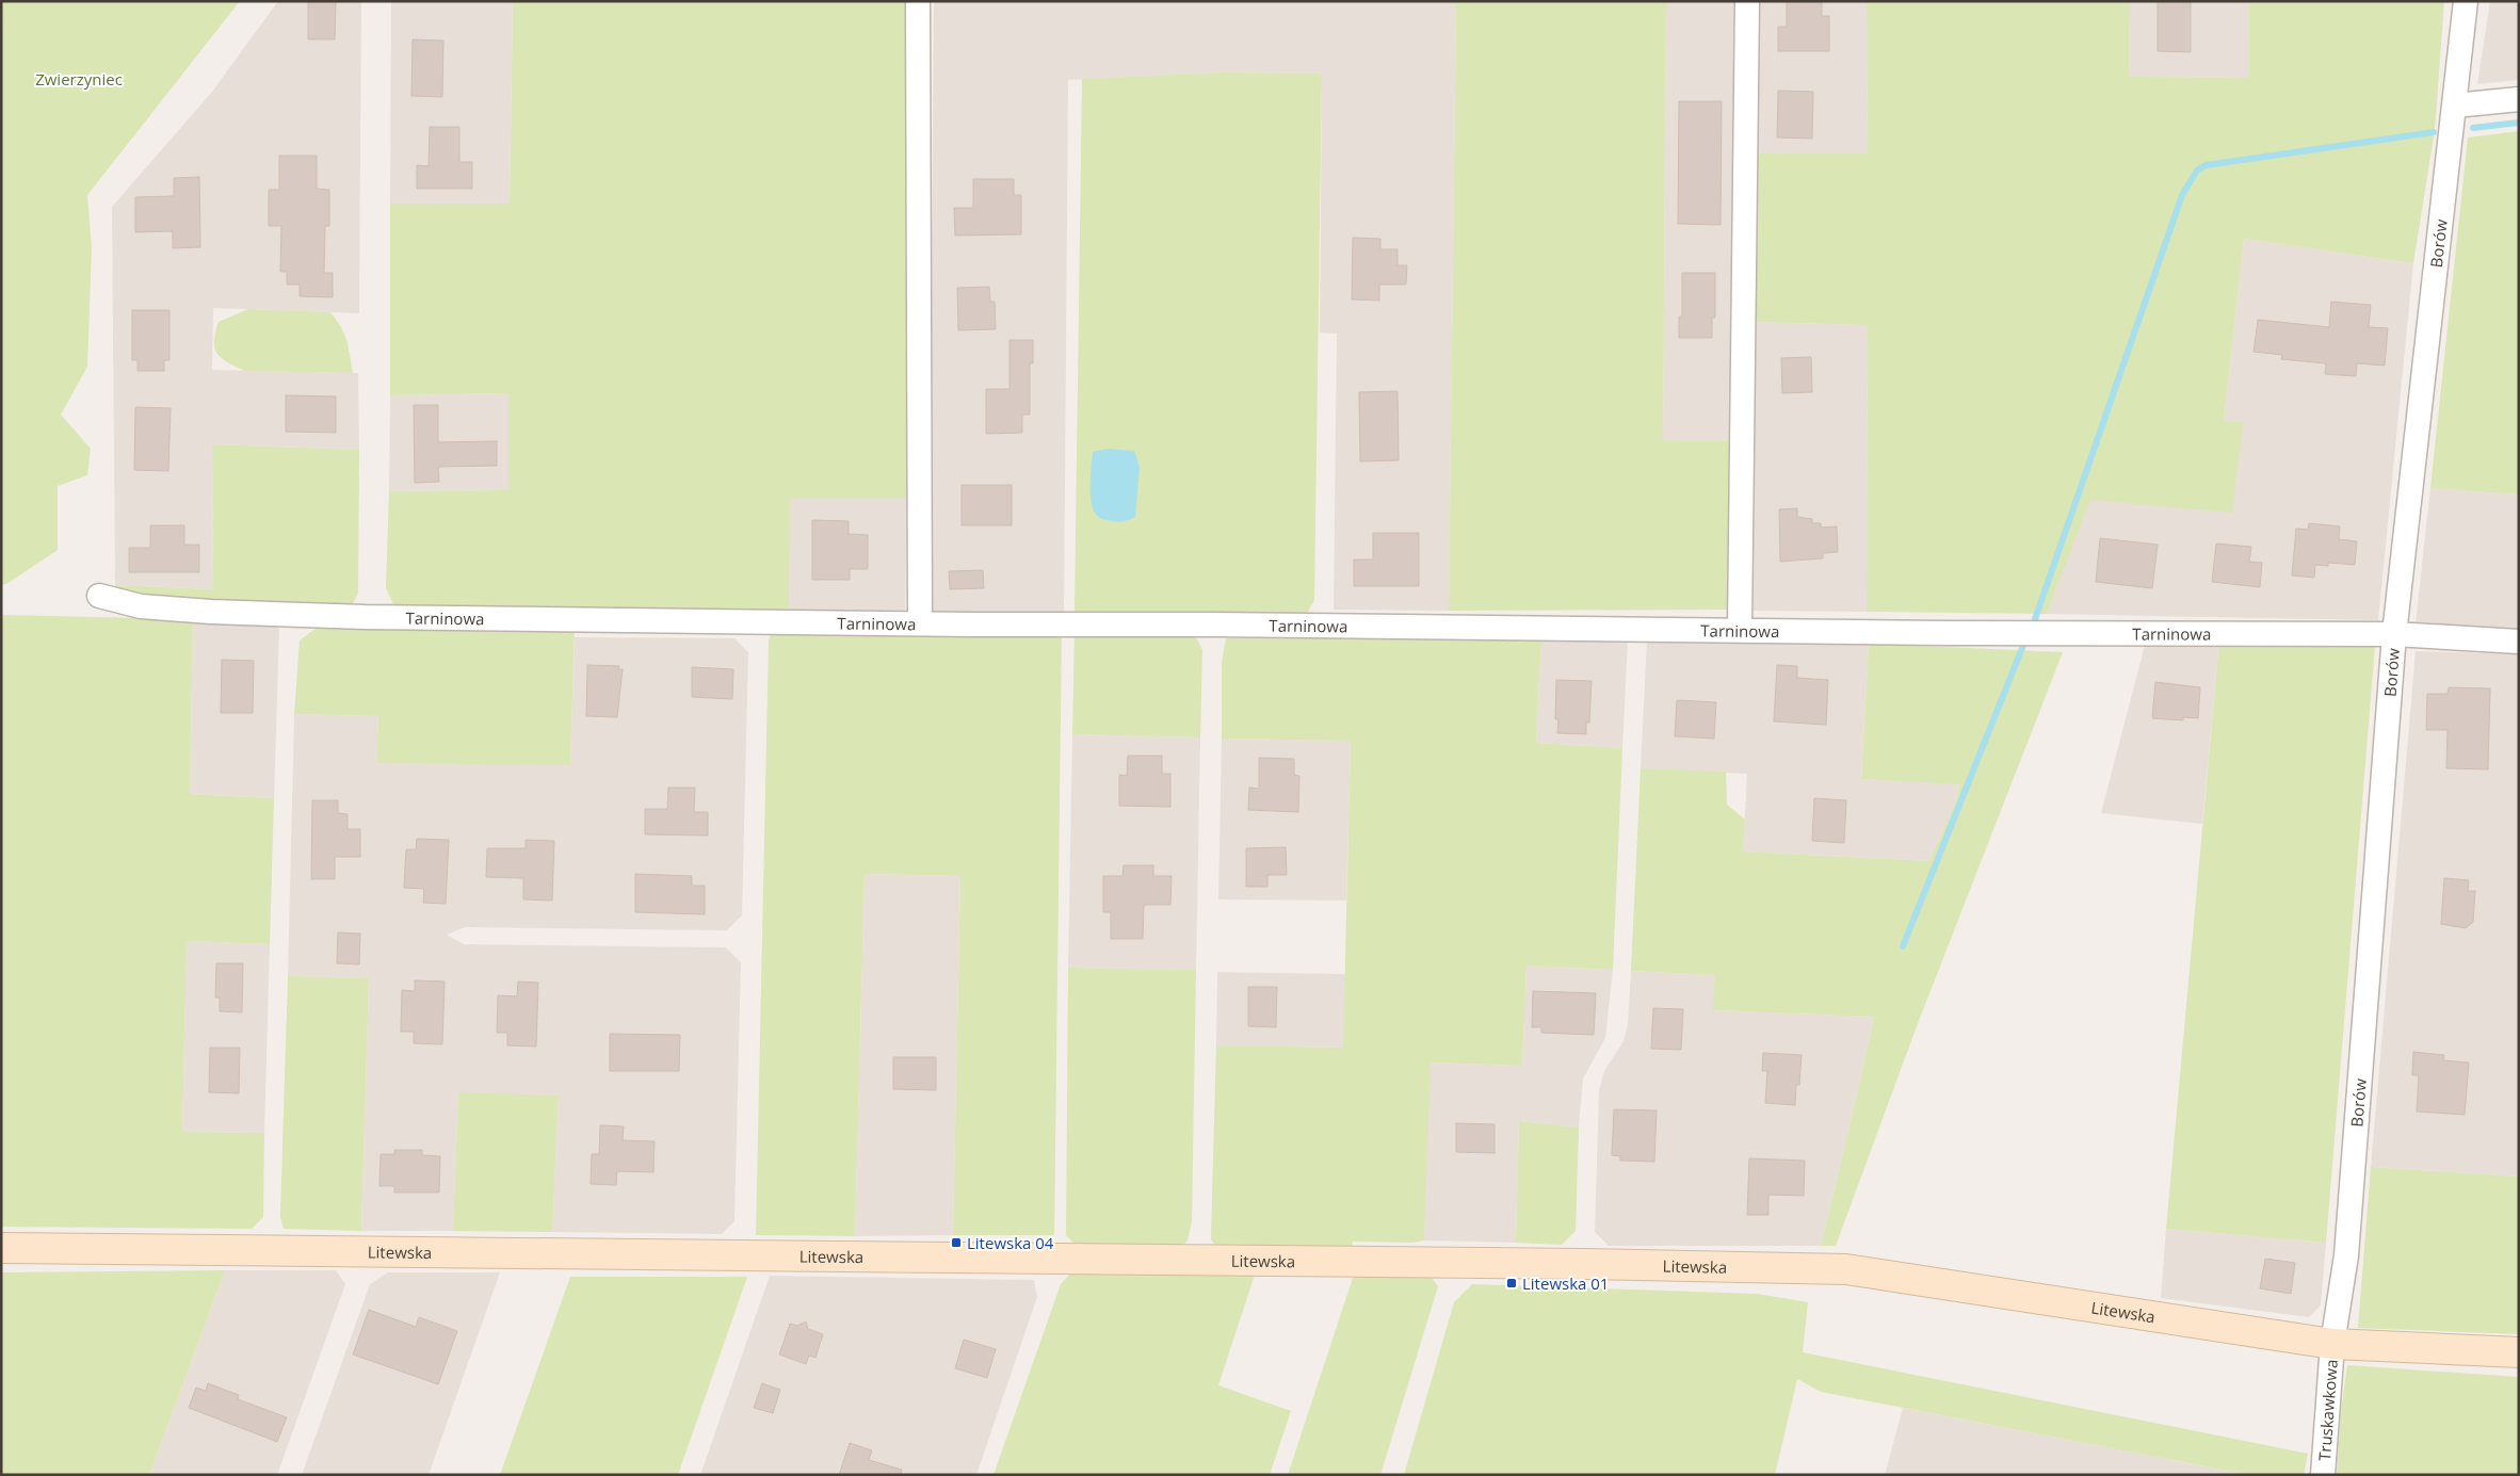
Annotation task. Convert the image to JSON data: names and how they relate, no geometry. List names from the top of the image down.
{
  "streets": {
    "street": [
      "Borów",
      "Tarninowa",
      "Litewska",
      "Truskawkowa"
    ]
  },
  "crossings": [
    ["Borów", "Tarninowa"],
    ["Borów", "Litewska"],
    ["Borów", "Truskawkowa"],
    ["Litewska", "Truskawkowa"]
  ],
  "parks": ["Zwierzyniec"],
  "places": {
    "transit": ["Litewska 04", "Litewska 01"]
  }
}
